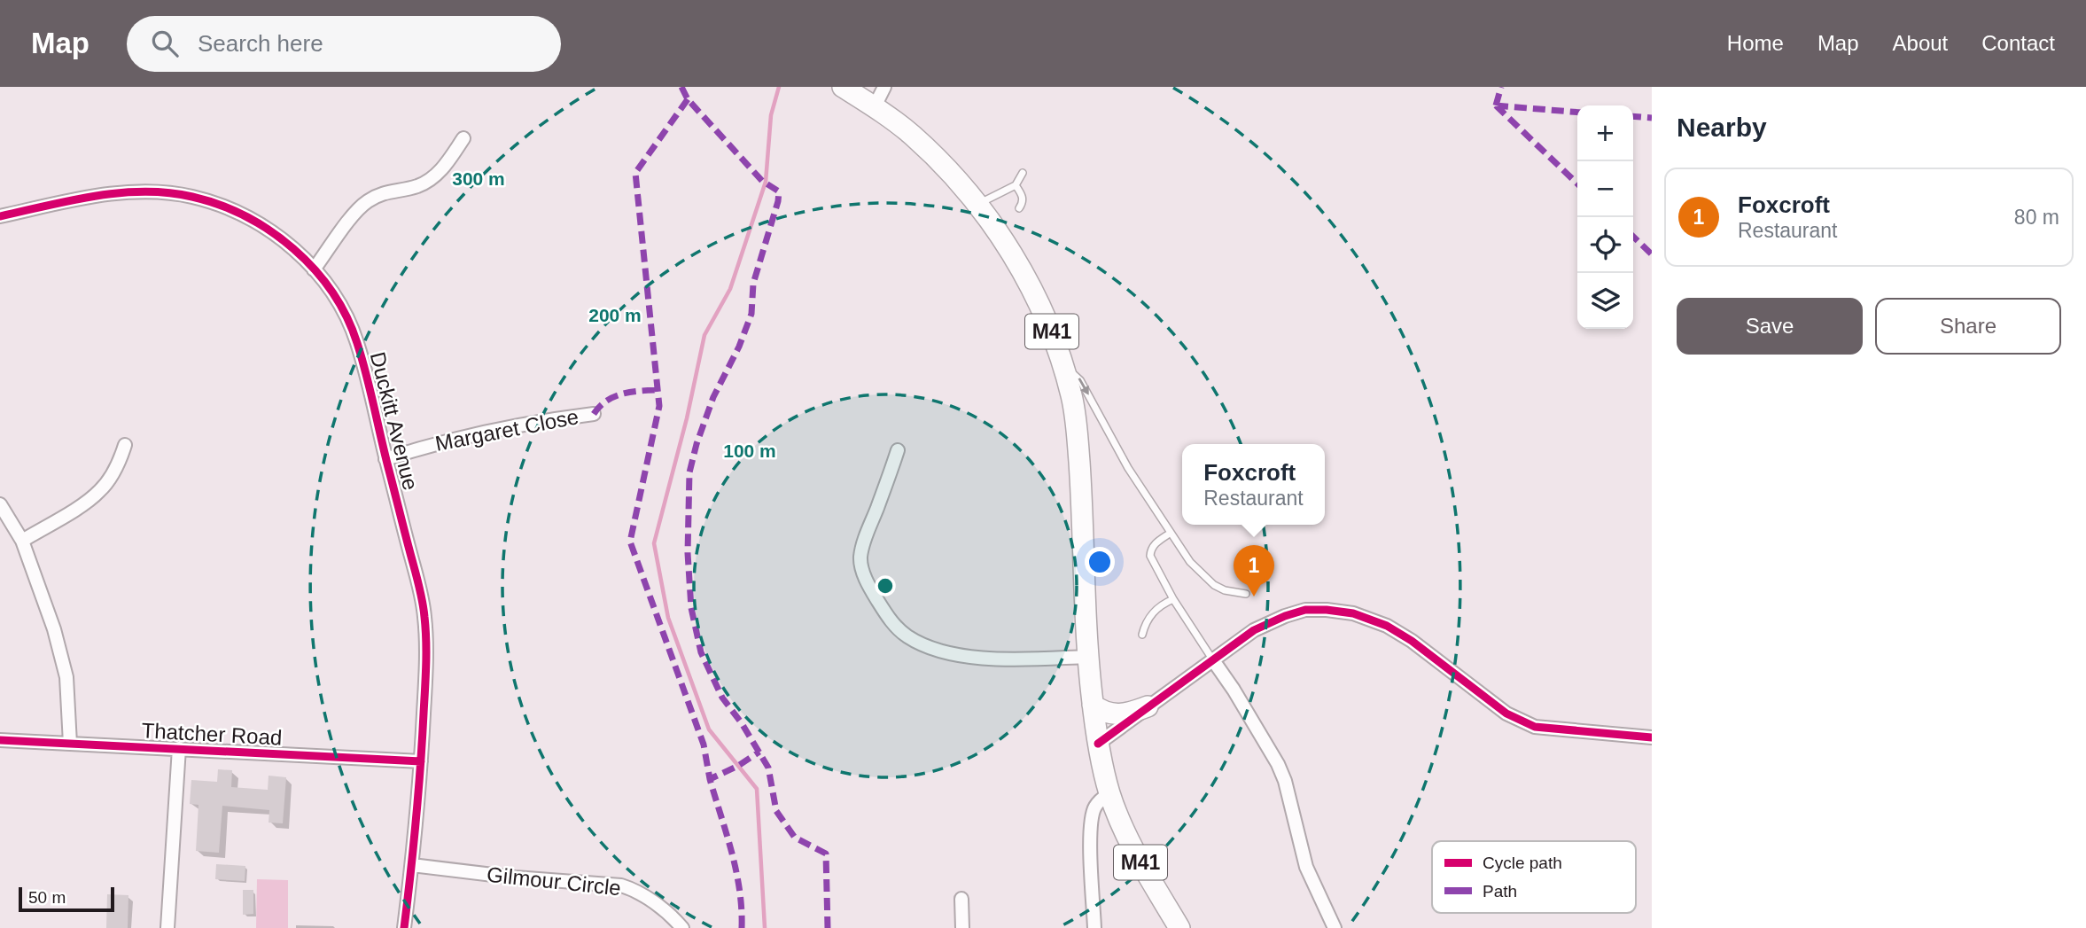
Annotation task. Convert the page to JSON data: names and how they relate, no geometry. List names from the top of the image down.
{
  "streets": {
    "main road": ["M41"],
    "street": [
      "Duckitt Avenue",
      "Margaret Close",
      "Thatcher Road",
      "Gilmour Circle"
    ]
  },
  "crossings": [
    ["Duckitt Avenue", "Margaret Close"],
    ["Duckitt Avenue", "Thatcher Road"],
    ["Duckitt Avenue", "Gilmour Circle"]
  ],
  "legend": ["Cycle path", "Path"],
  "scale_bar": "50 m",
  "page": {
    "header": "Map",
    "search": "Search here",
    "nav": [
      "Home",
      "Map",
      "About",
      "Contact"
    ],
    "heading": "Nearby",
    "map_buttons": ["+", "−"],
    "list": [
      {
        "mark": "1",
        "name": "Foxcroft",
        "note": "Restaurant",
        "value": "80 m"
      }
    ],
    "buttons": ["Save", "Share"],
    "popup": ["Foxcroft", "Restaurant"],
    "pins": "1",
    "scale": "50 m"
  },
  "rings": ["300 m", "200 m", "100 m"]
}
